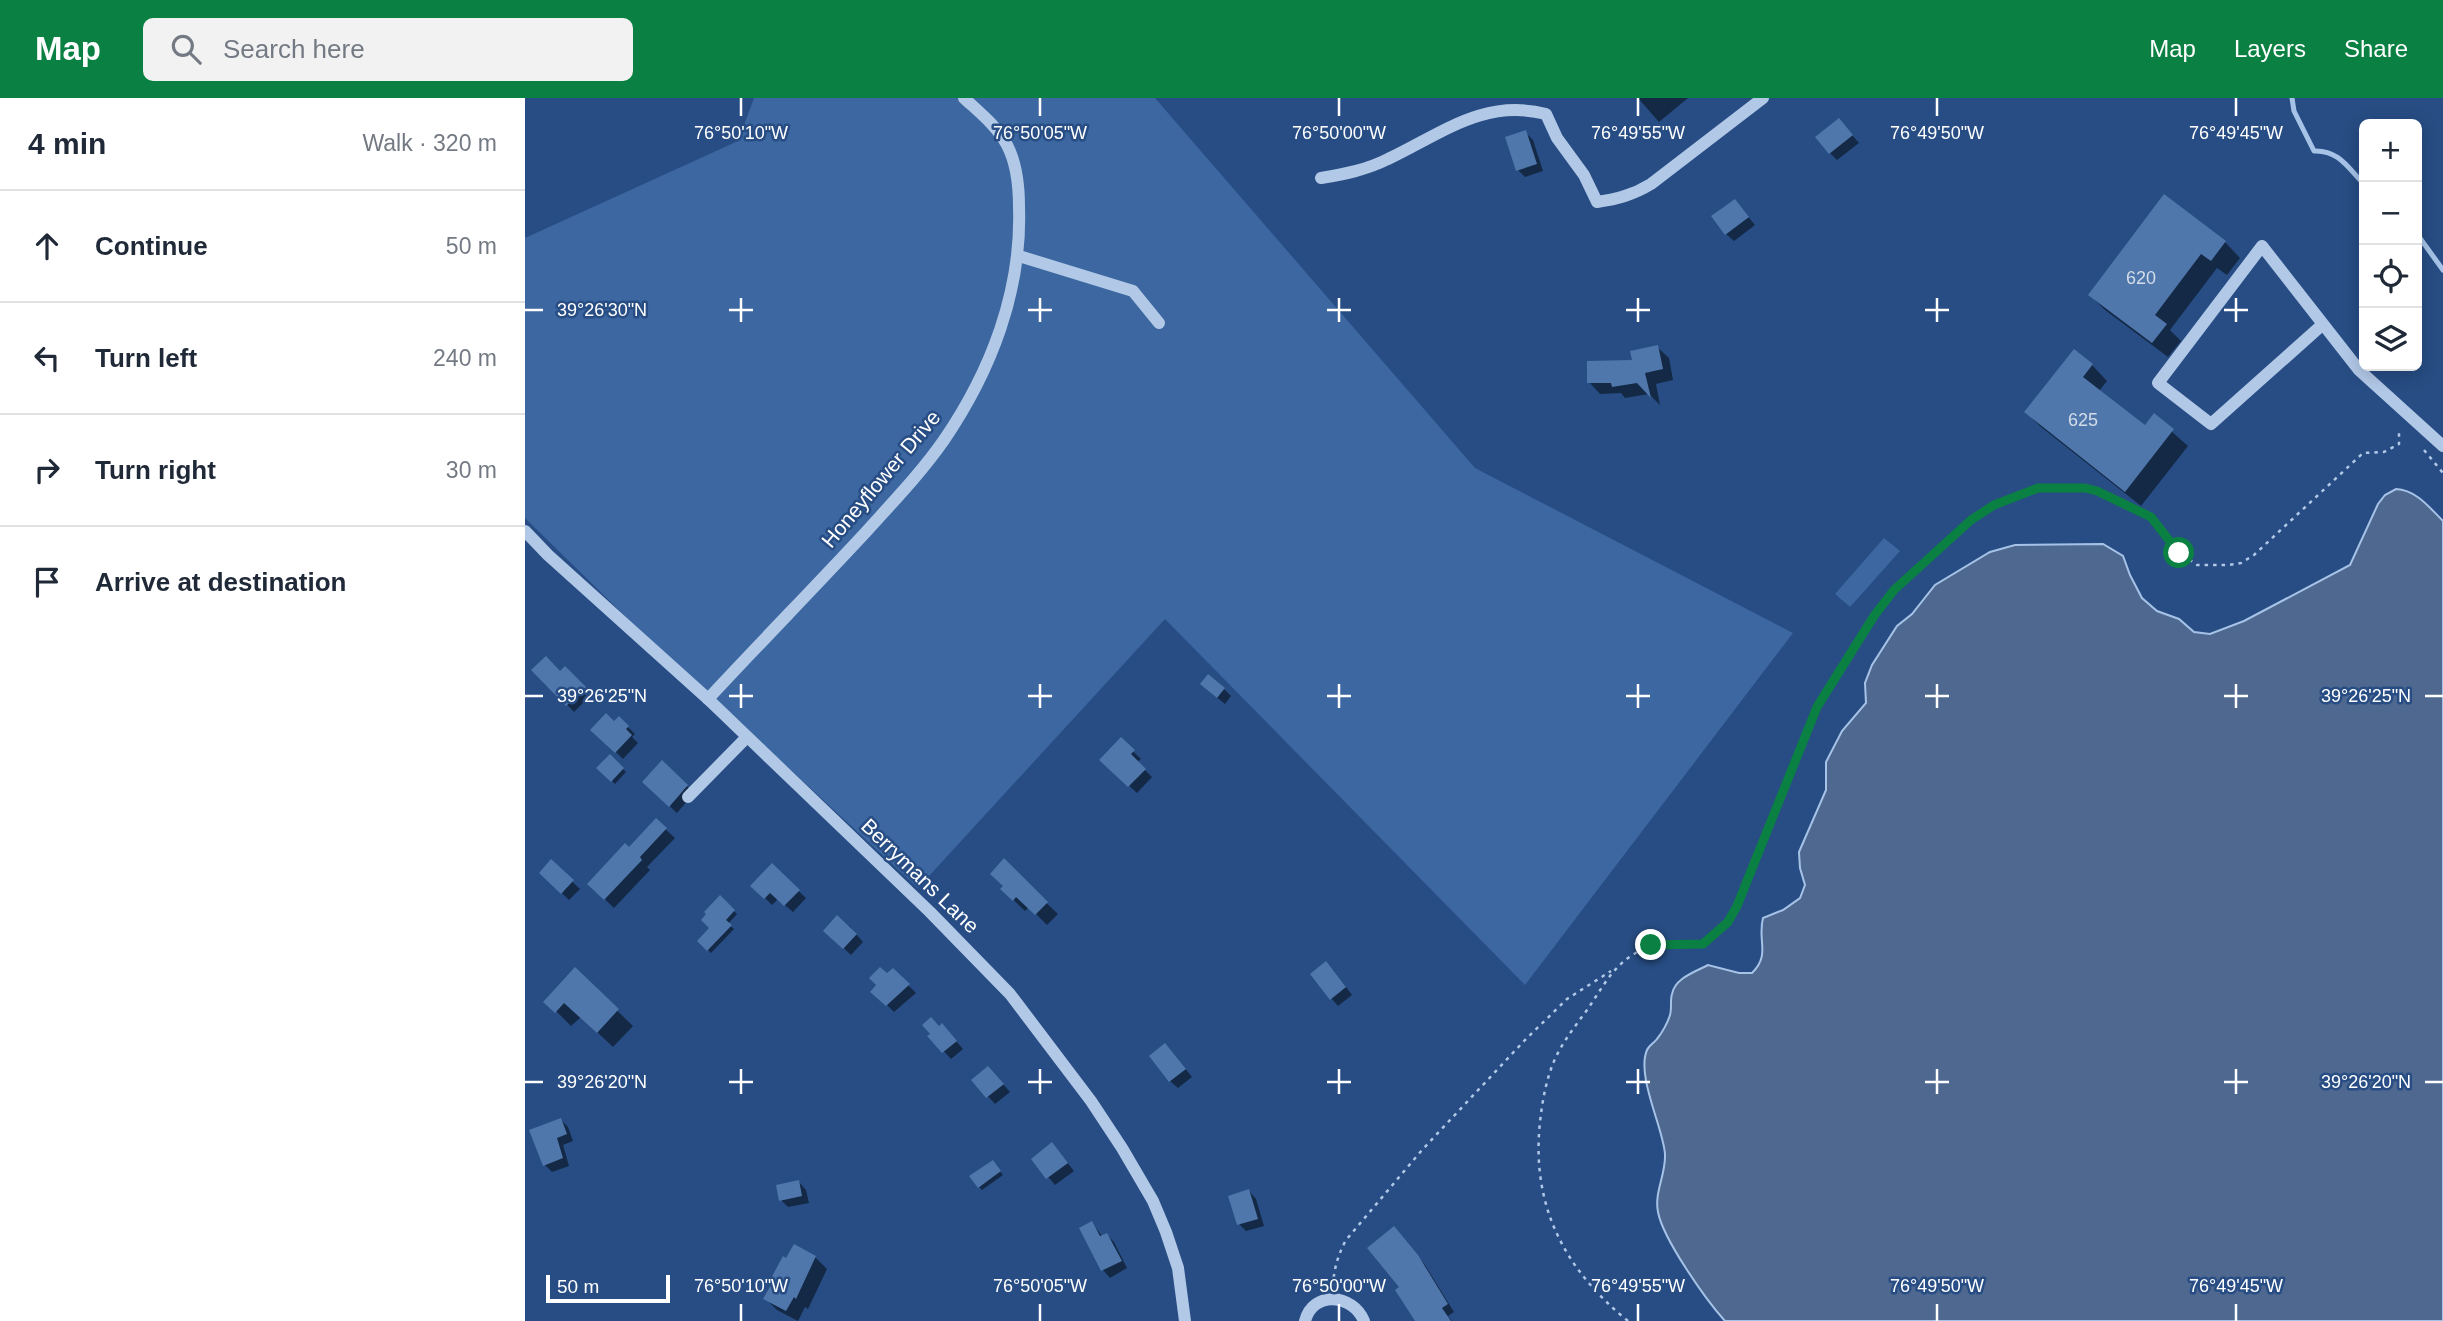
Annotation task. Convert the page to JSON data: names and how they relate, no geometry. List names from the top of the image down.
{
  "streets": {
    "street": ["Honeyflower Drive", "Berrymans Lane"]
  },
  "crossings": [
    ["Honeyflower Drive", "Berrymans Lane"]
  ],
  "house_numbers": ["620", "625"],
  "scale_bar": "50 m",
  "page": {
    "header": "Map",
    "search": "Search here",
    "nav": ["Map", "Layers", "Share"],
    "heading": ["4 min", "Walk · 320 m"],
    "map_buttons": ["+", "−"],
    "list": [
      ["Continue", "50 m"],
      ["Turn left", "240 m"],
      ["Turn right", "30 m"],
      "Arrive at destination"
    ],
    "scale": "50 m"
  },
  "coordinates": [
    "76°50'10\"W",
    "76°50'05\"W",
    "76°50'00\"W",
    "76°49'55\"W",
    "76°49'50\"W",
    "76°49'45\"W",
    "39°26'30\"N",
    "39°26'25\"N",
    "39°26'20\"N"
  ]
}
